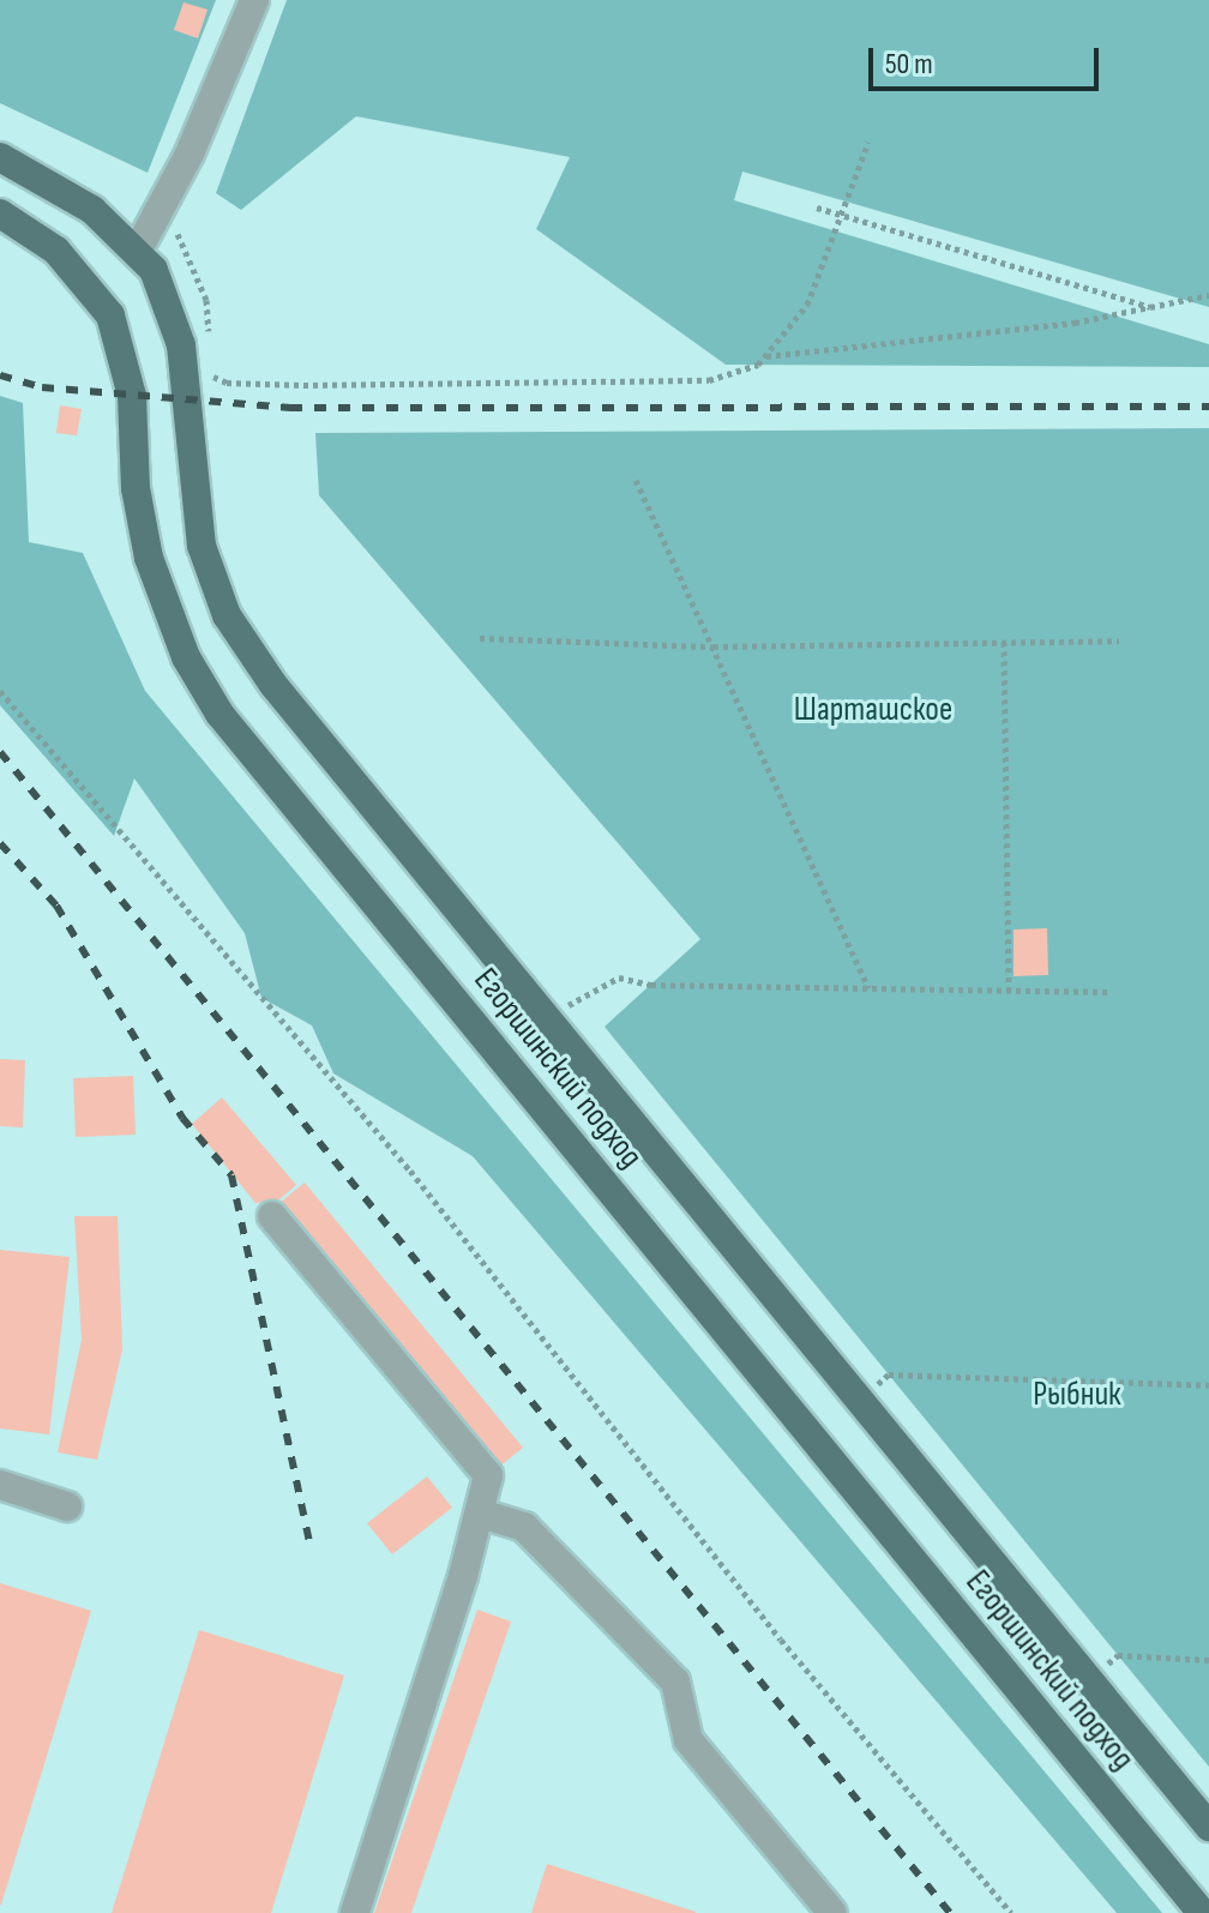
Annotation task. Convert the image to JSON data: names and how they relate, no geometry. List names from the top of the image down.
{
  "streets": {
    "main road": ["Егоршинский подход"]
  },
  "parks": ["Шарташское", "Рыбник"],
  "scale_bar": "50 m"
}
